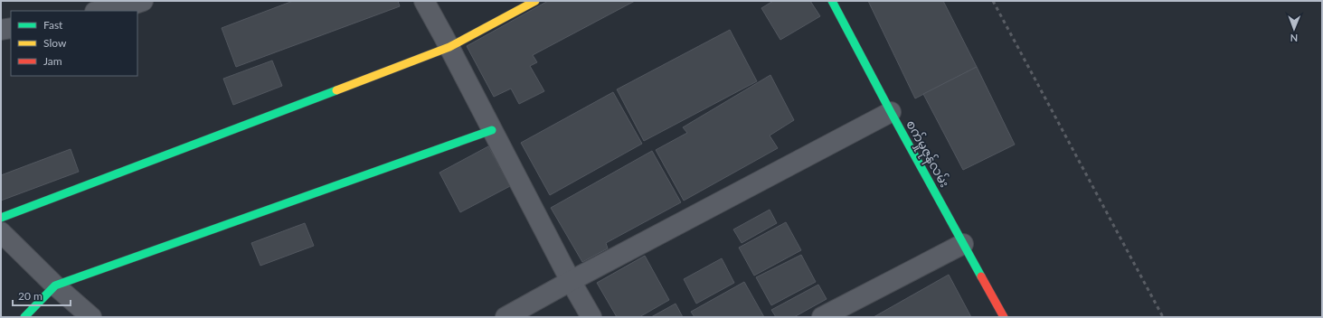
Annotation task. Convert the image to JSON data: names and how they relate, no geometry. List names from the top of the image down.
{
  "streets": {
    "street": ["စက်မှုဇုန်လမ်း"]
  },
  "legend": ["Fast", "Slow", "Jam"],
  "scale_bar": "20 m",
  "north": "bottom"
}
